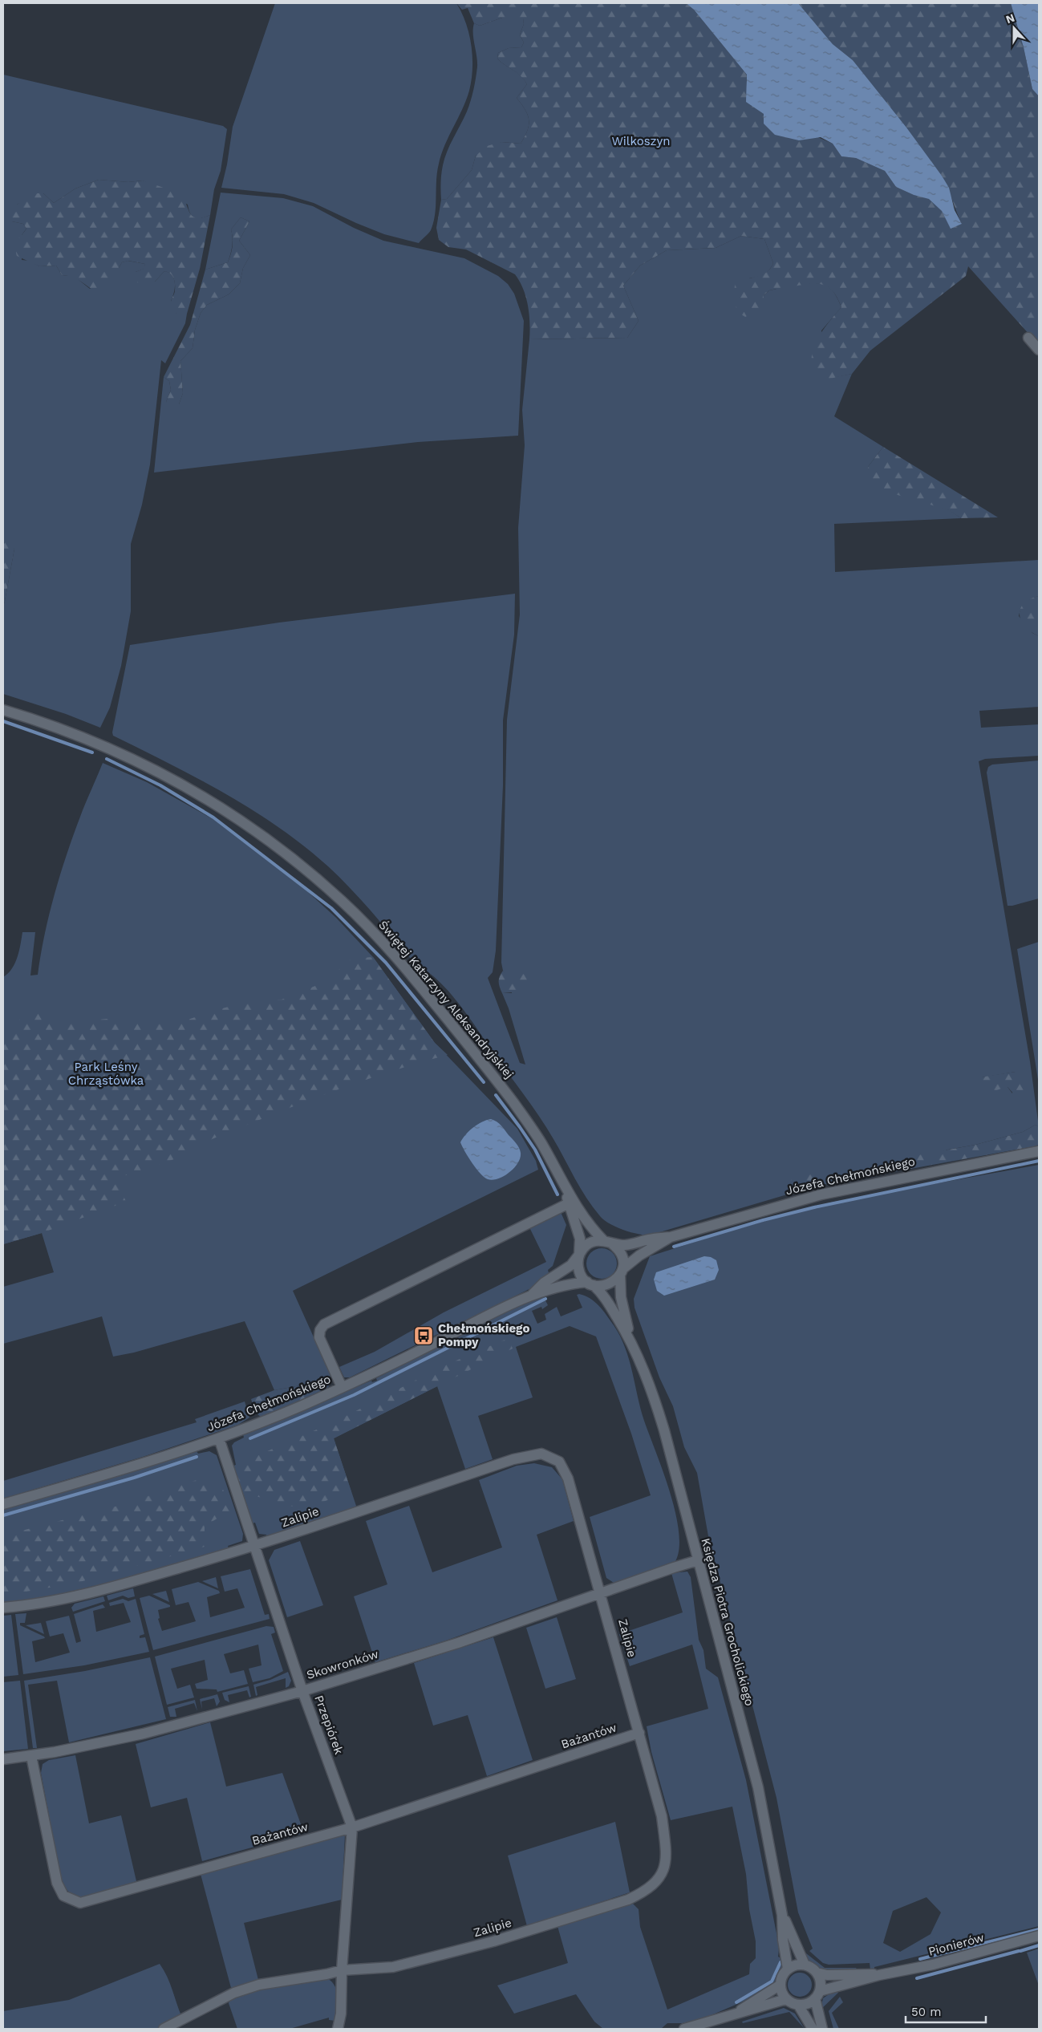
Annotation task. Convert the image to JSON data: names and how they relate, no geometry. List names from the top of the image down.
{
  "streets": {
    "street": [
      "Świętej Katarzyny Aleksandryjskiej",
      "Józefa Chełmońskiego",
      "Zalipie",
      "Księdza Piotra Grocholickiego",
      "Skowronków",
      "Przepiórek",
      "Bażantów",
      "Pionierów"
    ]
  },
  "crossings": [
    ["Świętej Katarzyny Aleksandryjskiej", "Józefa Chełmońskiego"],
    ["Świętej Katarzyny Aleksandryjskiej", "Księdza Piotra Grocholickiego"],
    ["Józefa Chełmońskiego", "Księdza Piotra Grocholickiego"],
    ["Józefa Chełmońskiego", "Przepiórek"],
    ["Zalipie", "Skowronków"],
    ["Zalipie", "Przepiórek"],
    ["Zalipie", "Bażantów"],
    ["Księdza Piotra Grocholickiego", "Skowronków"],
    ["Skowronków", "Przepiórek"],
    ["Skowronków", "Bażantów"],
    ["Przepiórek", "Bażantów"]
  ],
  "parks": ["Wilkoszyn", "Park Leśny Chrząstówka"],
  "places": {
    "bus stop": ["Chełmońskiego Pompy"]
  },
  "scale_bar": "50 m",
  "north": "top"
}
